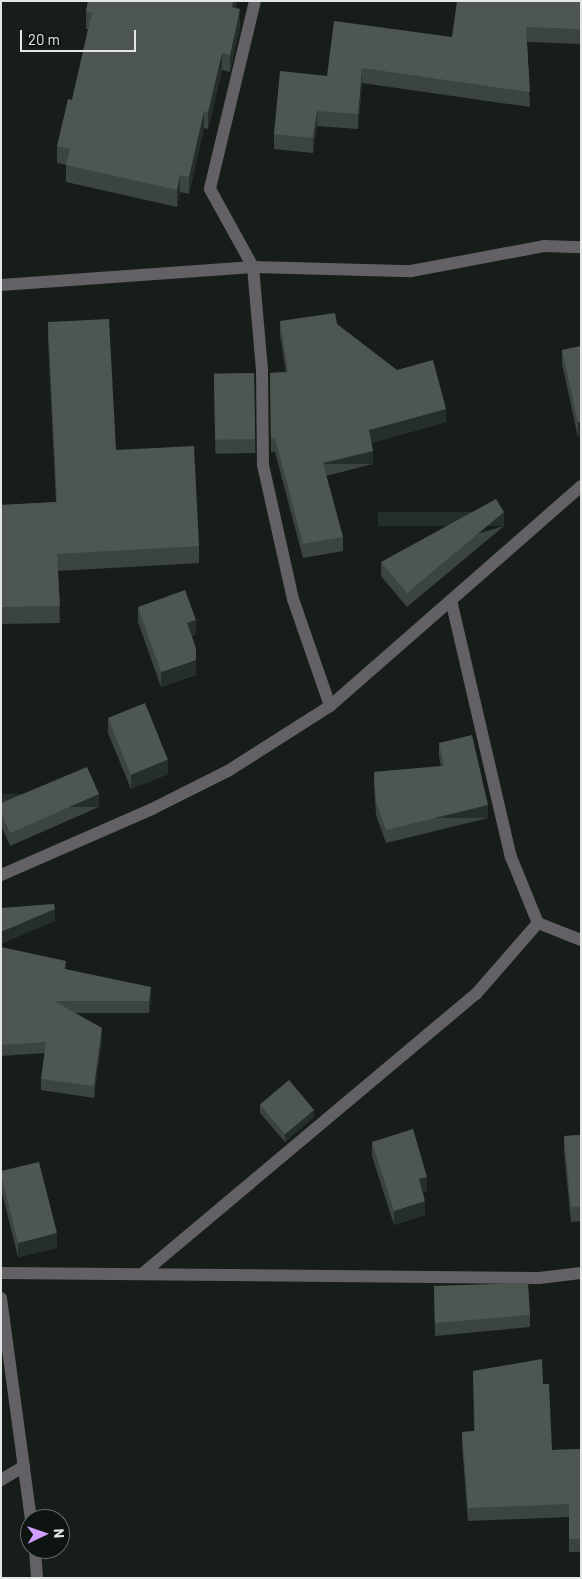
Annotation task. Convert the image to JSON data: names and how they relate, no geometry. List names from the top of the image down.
{
  "scale_bar": "20 m",
  "north": "right"
}
